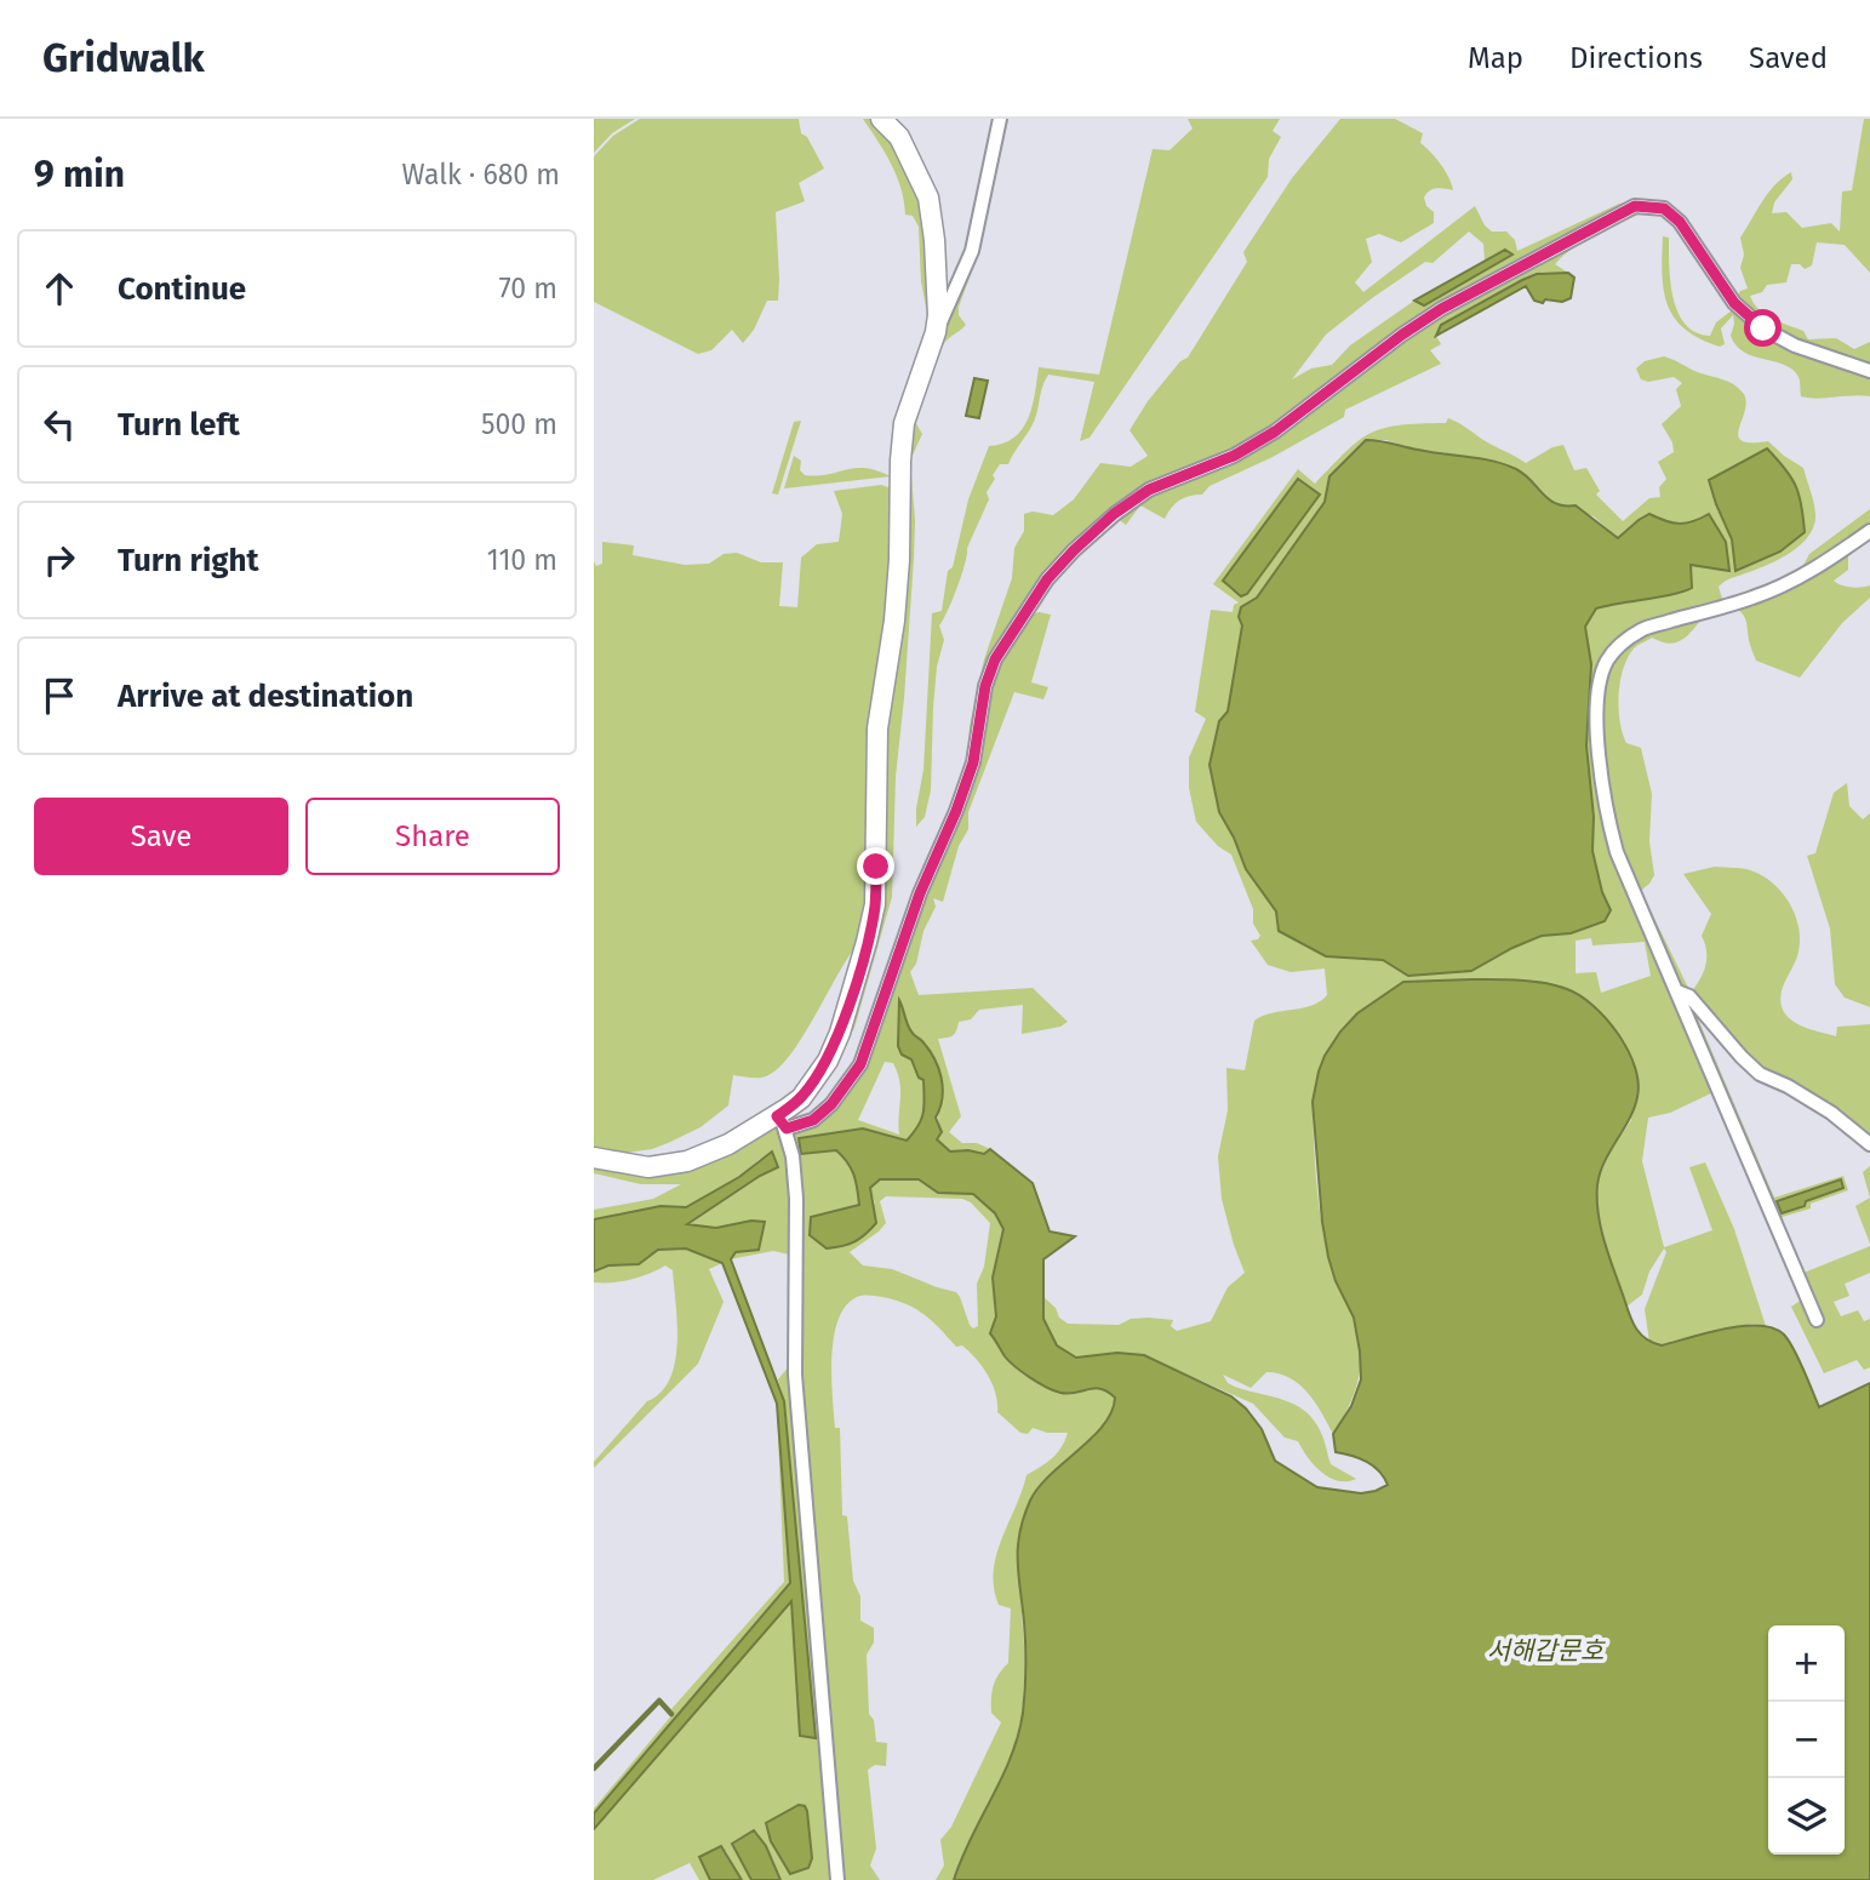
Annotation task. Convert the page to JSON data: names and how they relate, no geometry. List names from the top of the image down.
{
  "water": ["서해갑문호"],
  "page": {
    "header": "Gridwalk",
    "nav": ["Map", "Directions", "Saved"],
    "heading": ["9 min", "Walk · 680 m"],
    "list": [
      ["Continue", "70 m"],
      ["Turn left", "500 m"],
      ["Turn right", "110 m"],
      "Arrive at destination"
    ],
    "buttons": ["Save", "Share"],
    "map_buttons": ["+", "−"]
  }
}
